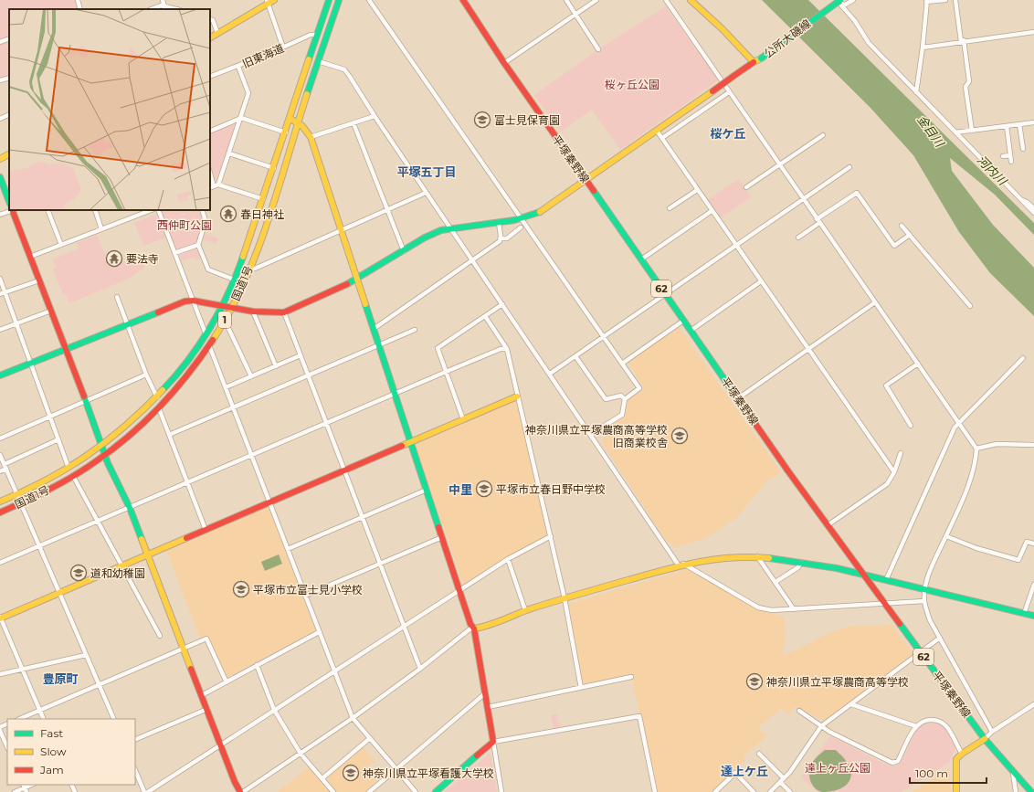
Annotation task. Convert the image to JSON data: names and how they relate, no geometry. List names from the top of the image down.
{
  "streets": {
    "main road": [
      "公所大磯線",
      "平塚秦野線",
      "国道1号",
      "62",
      "1"
    ],
    "street": ["旧東海道"]
  },
  "crossings": [
    ["旧東海道", "国道1号"]
  ],
  "districts": [
    "桜ケ丘",
    "平塚五丁目",
    "中里",
    "豊原町",
    "達上ケ丘"
  ],
  "water": ["金目川", "河内川"],
  "parks": ["桜ヶ丘公園", "西仲町公園", "達上ヶ丘公園"],
  "places": {
    "school or university": [
      "富士見保育園",
      "神奈川県立平塚農商高等学校 旧商業校舎",
      "平塚市立春日野中学校",
      "道和幼稚園",
      "平塚市立富士見小学校",
      "神奈川県立平塚農商高等学校",
      "神奈川県立平塚看護大学校"
    ],
    "temple": ["春日神社", "要法寺"]
  },
  "legend": ["Fast", "Slow", "Jam"],
  "scale_bar": "100 m"
}
